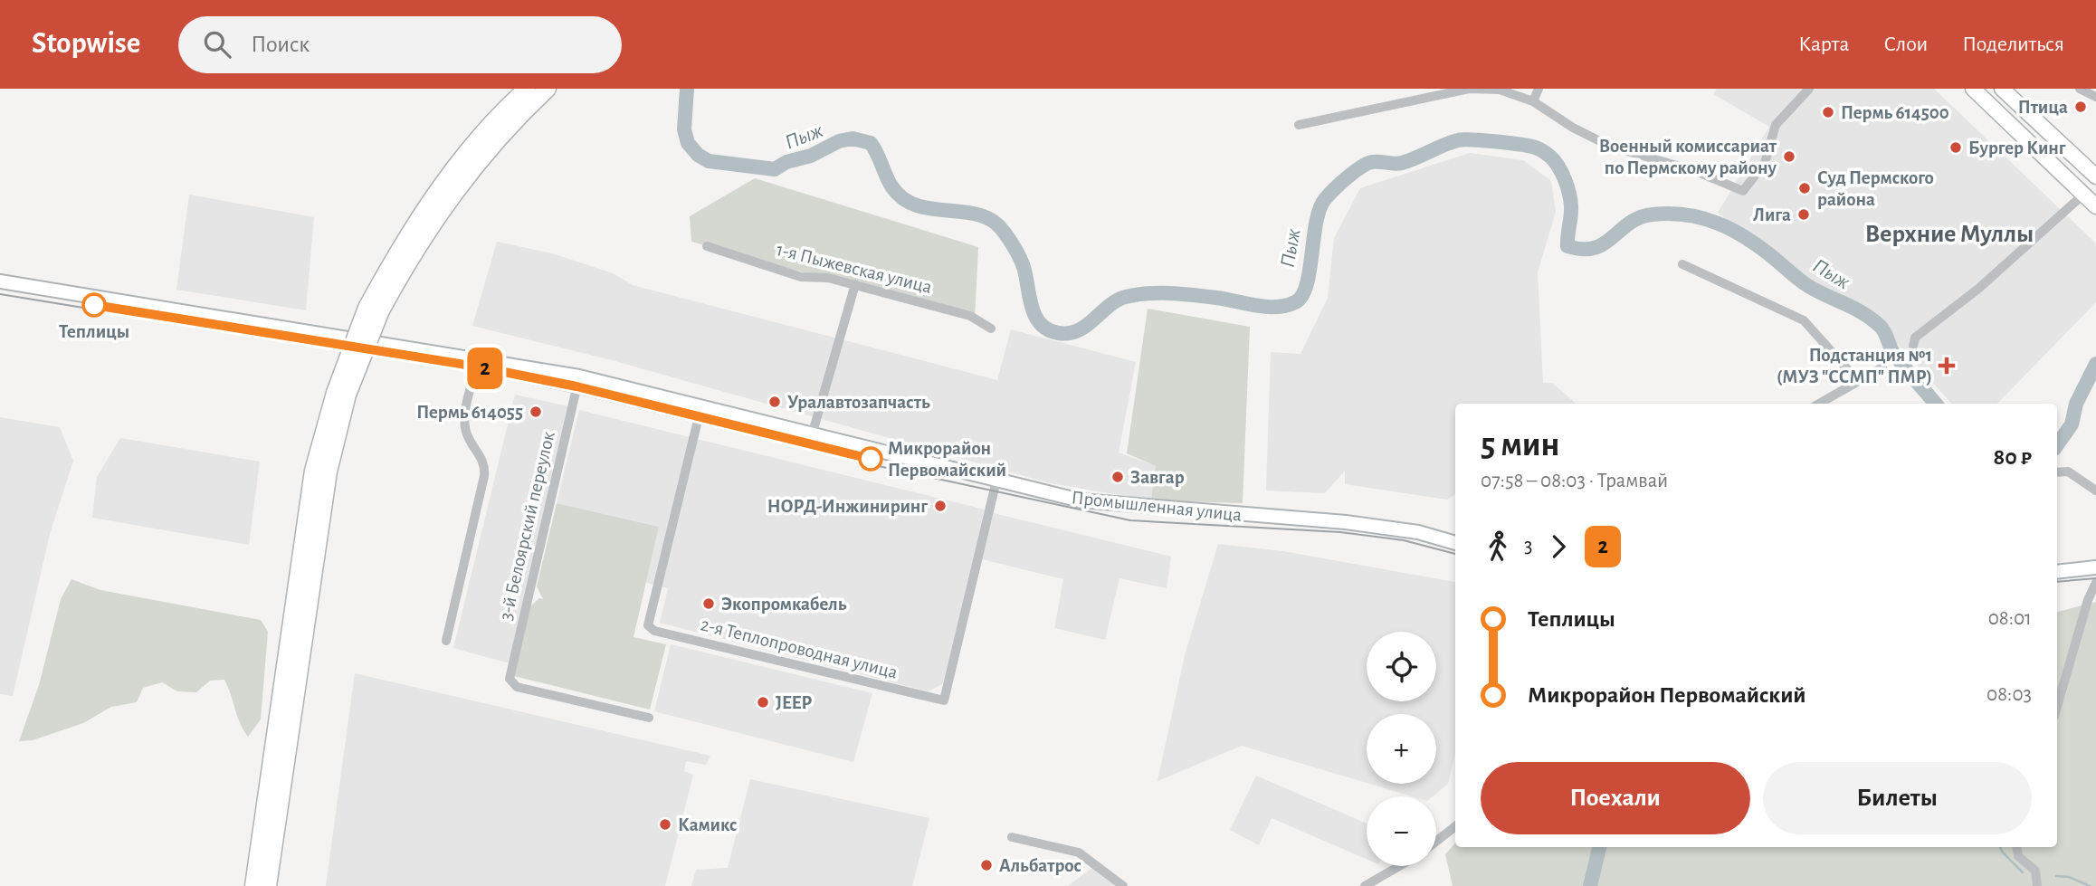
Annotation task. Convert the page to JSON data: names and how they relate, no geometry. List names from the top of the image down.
{
  "streets": {
    "street": [
      "1-я Пыжевская улица",
      "Промышленная улица",
      "3-й Белоярский переулок",
      "2-я Теплопроводная улица"
    ]
  },
  "crossings": [
    ["Промышленная улица", "3-й Белоярский переулок"],
    ["Промышленная улица", "2-я Теплопроводная улица"]
  ],
  "districts": ["Верхние Муллы"],
  "water": ["Пыж"],
  "places": {
    "other": [
      "Птица",
      "Пермь 614500",
      "Бургер Кинг",
      "Военный комиссариат по Пермскому району",
      "Суд Пермского района",
      "Лига",
      "Теплицы",
      "Уралавтозапчасть",
      "Пермь 614055",
      "Микрорайон Первомайский",
      "Завгар",
      "НОРД-Инжиниринг",
      "Экопромкабель",
      "JEEP",
      "Камикс",
      "Альбатрос"
    ],
    "health": ["Подстанция №1 (МУЗ \"ССМП\" ПМР)"]
  },
  "lines": ["tram line 2"],
  "page": {
    "header": "Stopwise",
    "search": "Поиск",
    "nav": ["Карта", "Слои", "Поделиться"],
    "on_map": "2",
    "heading": ["5 мин", "07:58 – 08:03 · Трамвай", "80 ₽"],
    "legs": ["3", "2"],
    "list": [
      {
        "name": "Теплицы",
        "value": "08:01"
      },
      {
        "name": "Микрорайон Первомайский",
        "value": "08:03"
      }
    ],
    "map_buttons": ["+", "−"],
    "buttons": ["Поехали", "Билеты"]
  }
}
